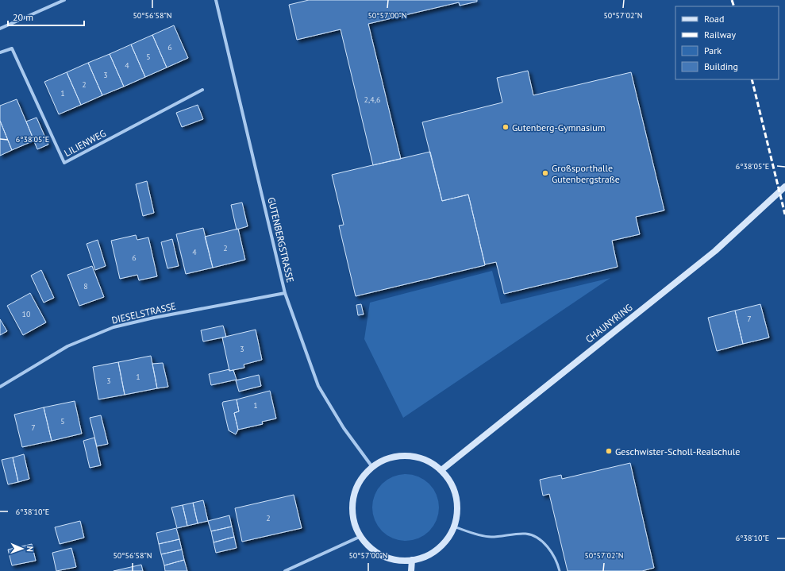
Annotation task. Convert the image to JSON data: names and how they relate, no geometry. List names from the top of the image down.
{
  "streets": {
    "street": [
      "LILIENWEG",
      "GUTENBERGSTRASSE",
      "DIESELSTRASSE",
      "CHAUNYRING"
    ]
  },
  "crossings": [
    ["GUTENBERGSTRASSE", "DIESELSTRASSE"],
    ["GUTENBERGSTRASSE", "CHAUNYRING"]
  ],
  "places": ["Gutenberg-Gymnasium", "Großsporthalle Gutenbergstraße", "Geschwister-Scholl-Realschule"],
  "house_numbers": [
    "6",
    "5",
    "4",
    "3",
    "2",
    "1",
    "2,4,6",
    "2",
    "4",
    "6",
    "8",
    "10",
    "7",
    "3",
    "1",
    "3",
    "1",
    "5",
    "7",
    "2"
  ],
  "legend": [
    "Road",
    "Railway",
    "Park",
    "Building"
  ],
  "scale_bar": "20 m",
  "north": "right",
  "coordinates": [
    "50°56'58\"N",
    "50°57'00\"N",
    "50°57'02\"N",
    "6°38'05\"E",
    "6°38'10\"E"
  ]
}
